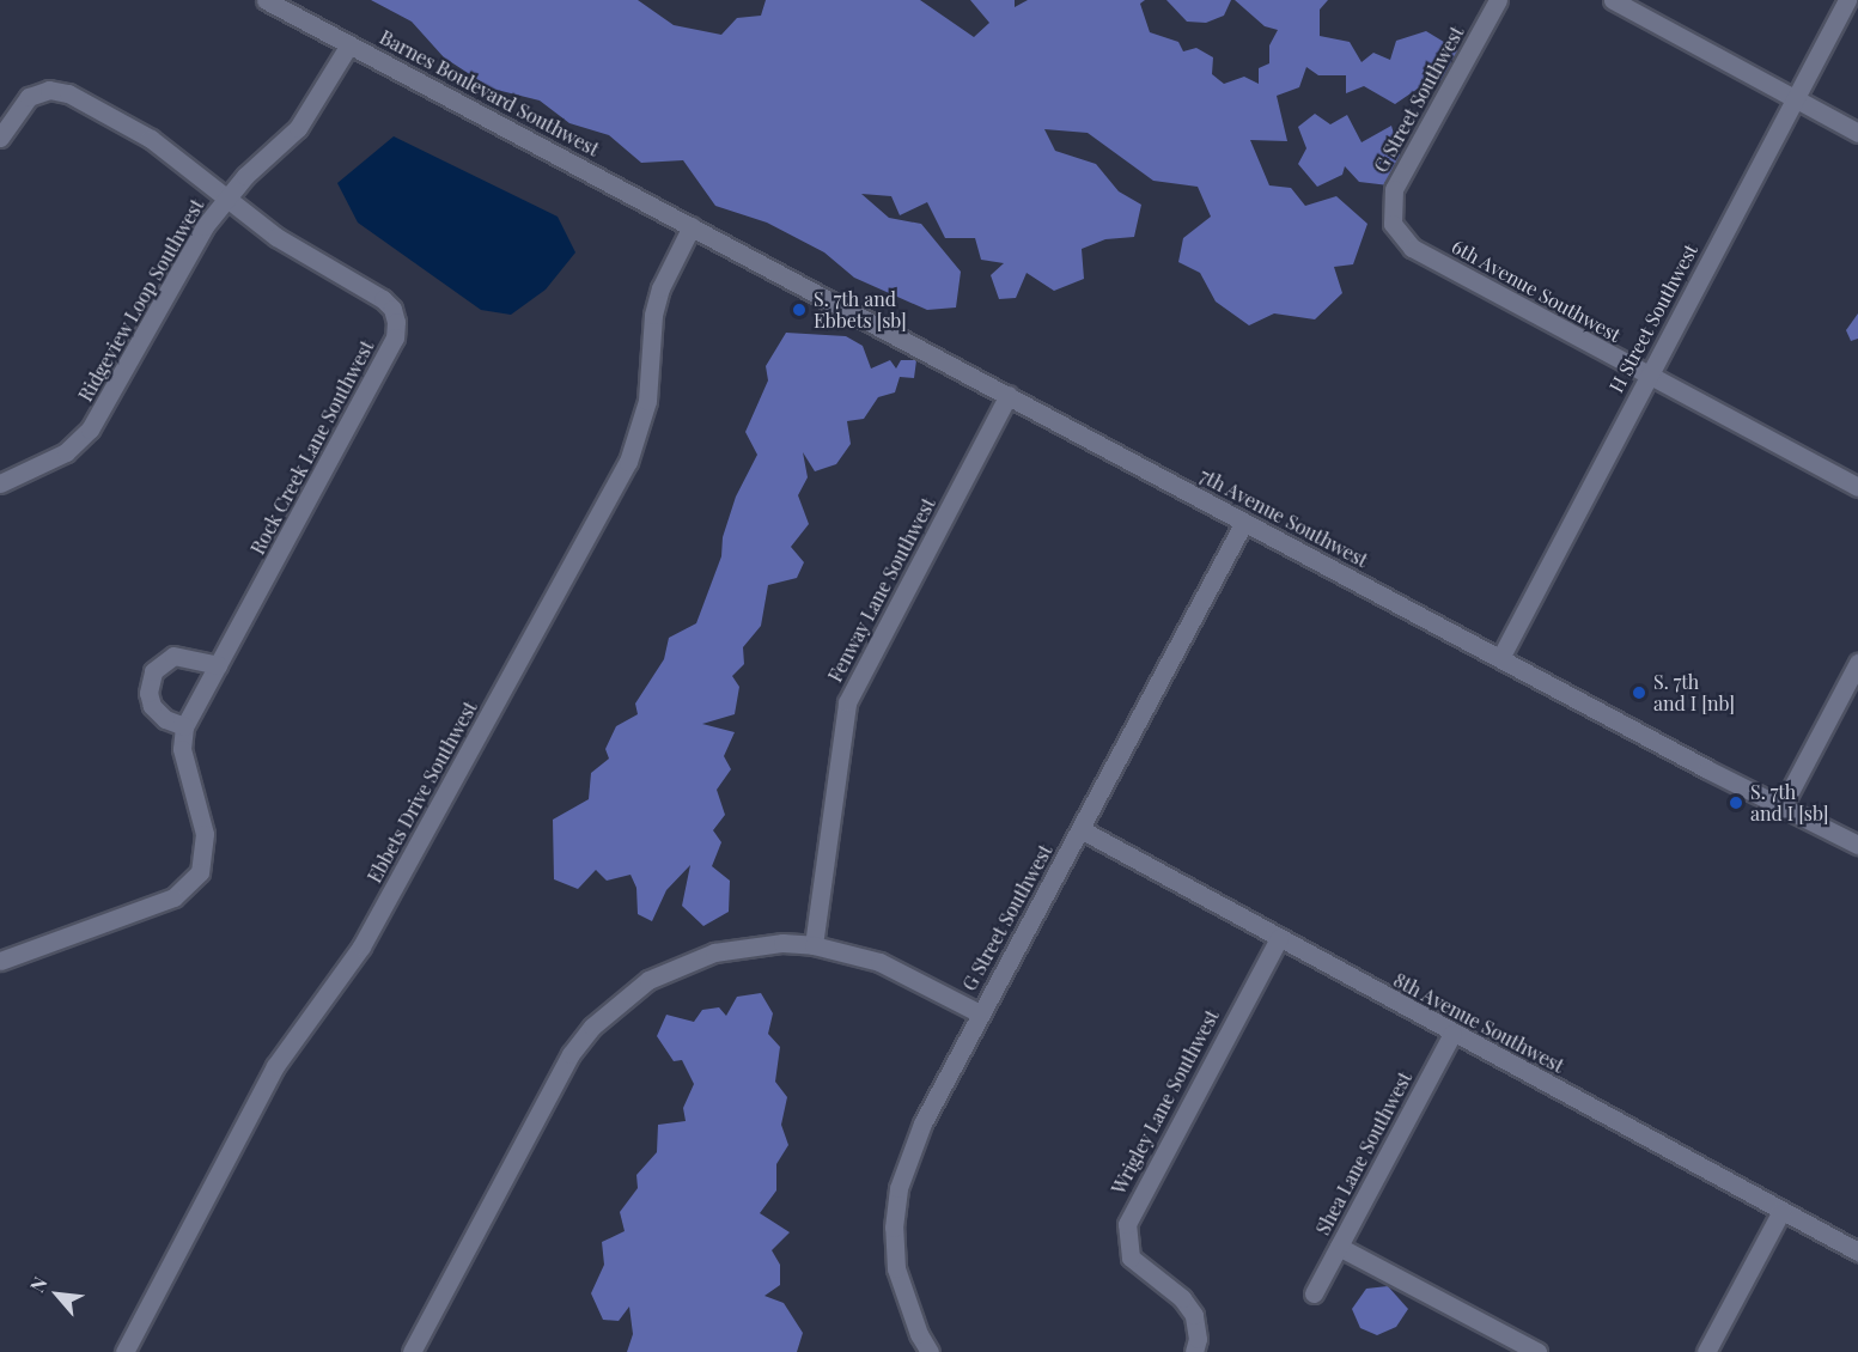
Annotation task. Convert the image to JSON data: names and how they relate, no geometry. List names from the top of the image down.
{
  "streets": {
    "street": [
      "Barnes Boulevard Southwest",
      "G Street Southwest",
      "6th Avenue Southwest",
      "Ridgeview Loop Southwest",
      "H Street Southwest",
      "Rock Creek Lane Southwest",
      "7th Avenue Southwest",
      "Fenway Lane Southwest",
      "Ebbets Drive Southwest",
      "8th Avenue Southwest",
      "Wrigley Lane Southwest",
      "Shea Lane Southwest"
    ]
  },
  "crossings": [
    ["Barnes Boulevard Southwest", "Ridgeview Loop Southwest"],
    ["Barnes Boulevard Southwest", "7th Avenue Southwest"],
    ["Barnes Boulevard Southwest", "Ebbets Drive Southwest"],
    ["G Street Southwest", "6th Avenue Southwest"],
    ["G Street Southwest", "7th Avenue Southwest"],
    ["G Street Southwest", "8th Avenue Southwest"],
    ["6th Avenue Southwest", "H Street Southwest"],
    ["Ridgeview Loop Southwest", "Rock Creek Lane Southwest"],
    ["H Street Southwest", "7th Avenue Southwest"],
    ["7th Avenue Southwest", "Fenway Lane Southwest"],
    ["7th Avenue Southwest", "Ebbets Drive Southwest"],
    ["8th Avenue Southwest", "Wrigley Lane Southwest"],
    ["8th Avenue Southwest", "Shea Lane Southwest"]
  ],
  "places": ["S. 7th and Ebbets [sb]", "S. 7th and I [nb]", "S. 7th and I [sb]"],
  "north": "top left"
}
